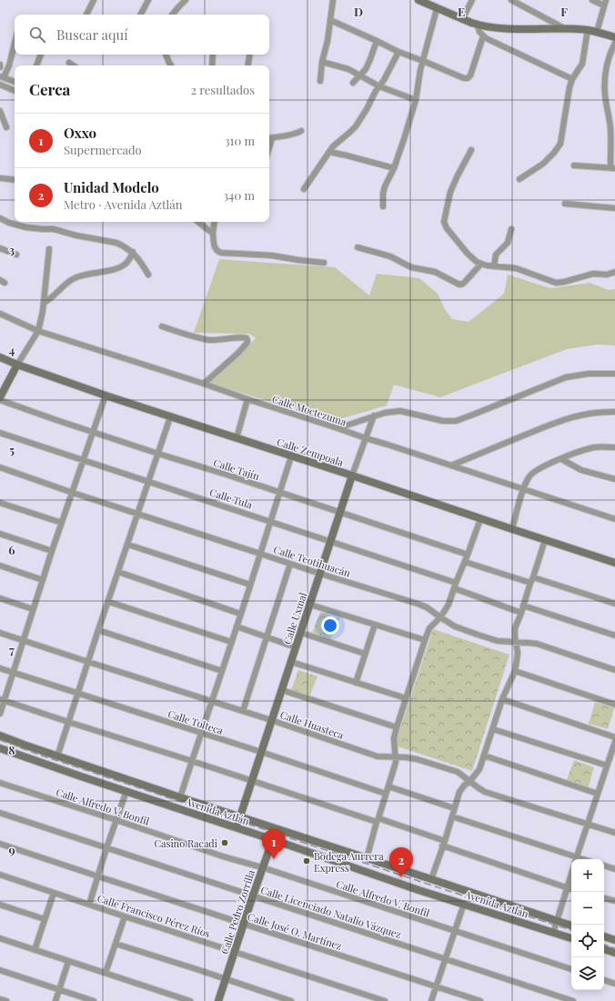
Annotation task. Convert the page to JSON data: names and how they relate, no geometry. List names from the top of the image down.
{
  "streets": {
    "street": [
      "Calle Moctezuma",
      "Calle Zempoala",
      "Calle Tajín",
      "Calle Tula",
      "Calle Teotihuacán",
      "Calle Uxmal",
      "Calle Tolteca",
      "Calle Huasteca",
      "Calle Alfredo V. Bonfil",
      "Avenida Aztlán",
      "Calle Pedro Zorrilla",
      "Calle Licenciado Natalio Vázquez",
      "Calle Francisco Pérez Ríos",
      "Calle José O. Martínez"
    ]
  },
  "crossings": [
    ["Calle Moctezuma", "Calle Uxmal"],
    ["Calle Zempoala", "Calle Uxmal"],
    ["Calle Tajín", "Calle Uxmal"],
    ["Calle Tula", "Calle Uxmal"],
    ["Calle Teotihuacán", "Calle Uxmal"],
    ["Calle Uxmal", "Calle Tolteca"],
    ["Calle Uxmal", "Calle Huasteca"],
    ["Calle Uxmal", "Avenida Aztlán"],
    ["Calle Alfredo V. Bonfil", "Calle Pedro Zorrilla"],
    ["Avenida Aztlán", "Calle Pedro Zorrilla"],
    ["Calle Pedro Zorrilla", "Calle Licenciado Natalio Vázquez"],
    ["Calle Pedro Zorrilla", "Calle Francisco Pérez Ríos"],
    ["Calle Pedro Zorrilla", "Calle José O. Martínez"]
  ],
  "places": ["Casino Racadi", "Bodega Aurrera Express"],
  "page": {
    "search": "Buscar aquí",
    "heading": ["Cerca", "2 resultados"],
    "list": [
      {
        "mark": "1",
        "name": "Oxxo",
        "note": "Supermercado",
        "value": "310 m"
      },
      {
        "mark": "2",
        "name": "Unidad Modelo",
        "note": "Metro · Avenida Aztlán",
        "value": "340 m"
      }
    ],
    "pins": ["1", "2"],
    "map_buttons": ["+", "−"]
  },
  "grid": {
    "columns": ["D", "E", "F"],
    "rows": [
      "3",
      "4",
      "5",
      "6",
      "7",
      "8",
      "9"
    ]
  }
}
